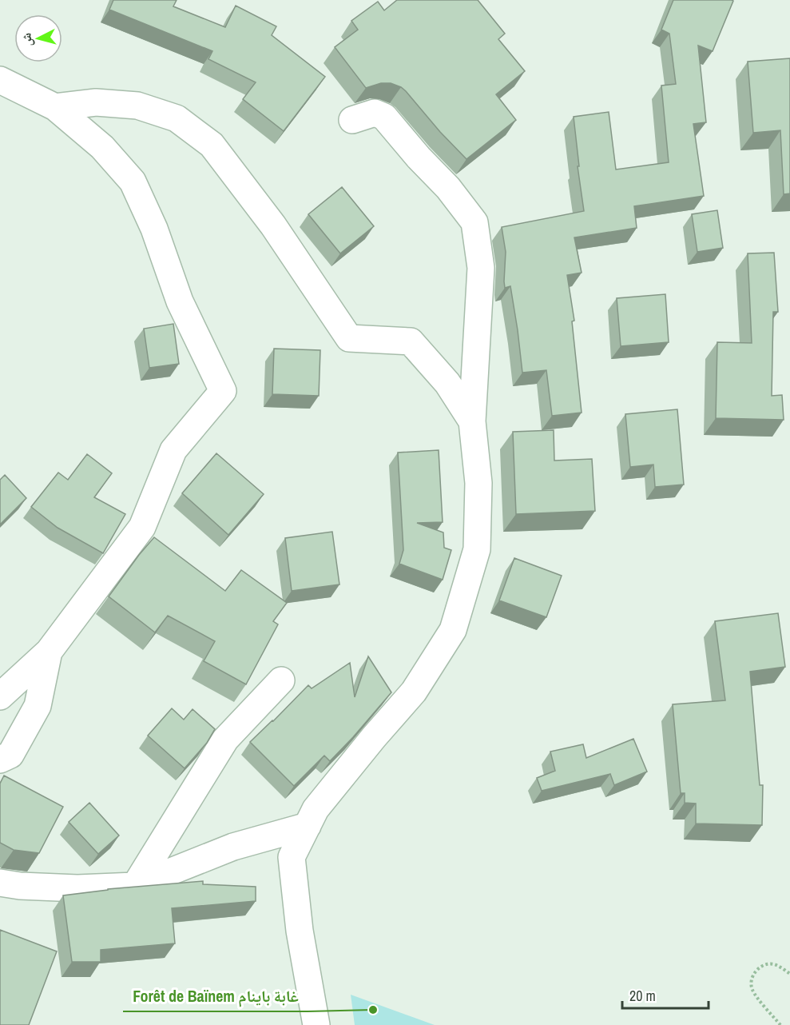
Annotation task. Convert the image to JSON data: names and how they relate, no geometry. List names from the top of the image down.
{
  "places": ["Forêt de Baïnem غابة باينام"],
  "scale_bar": "20 m",
  "north": "left"
}
